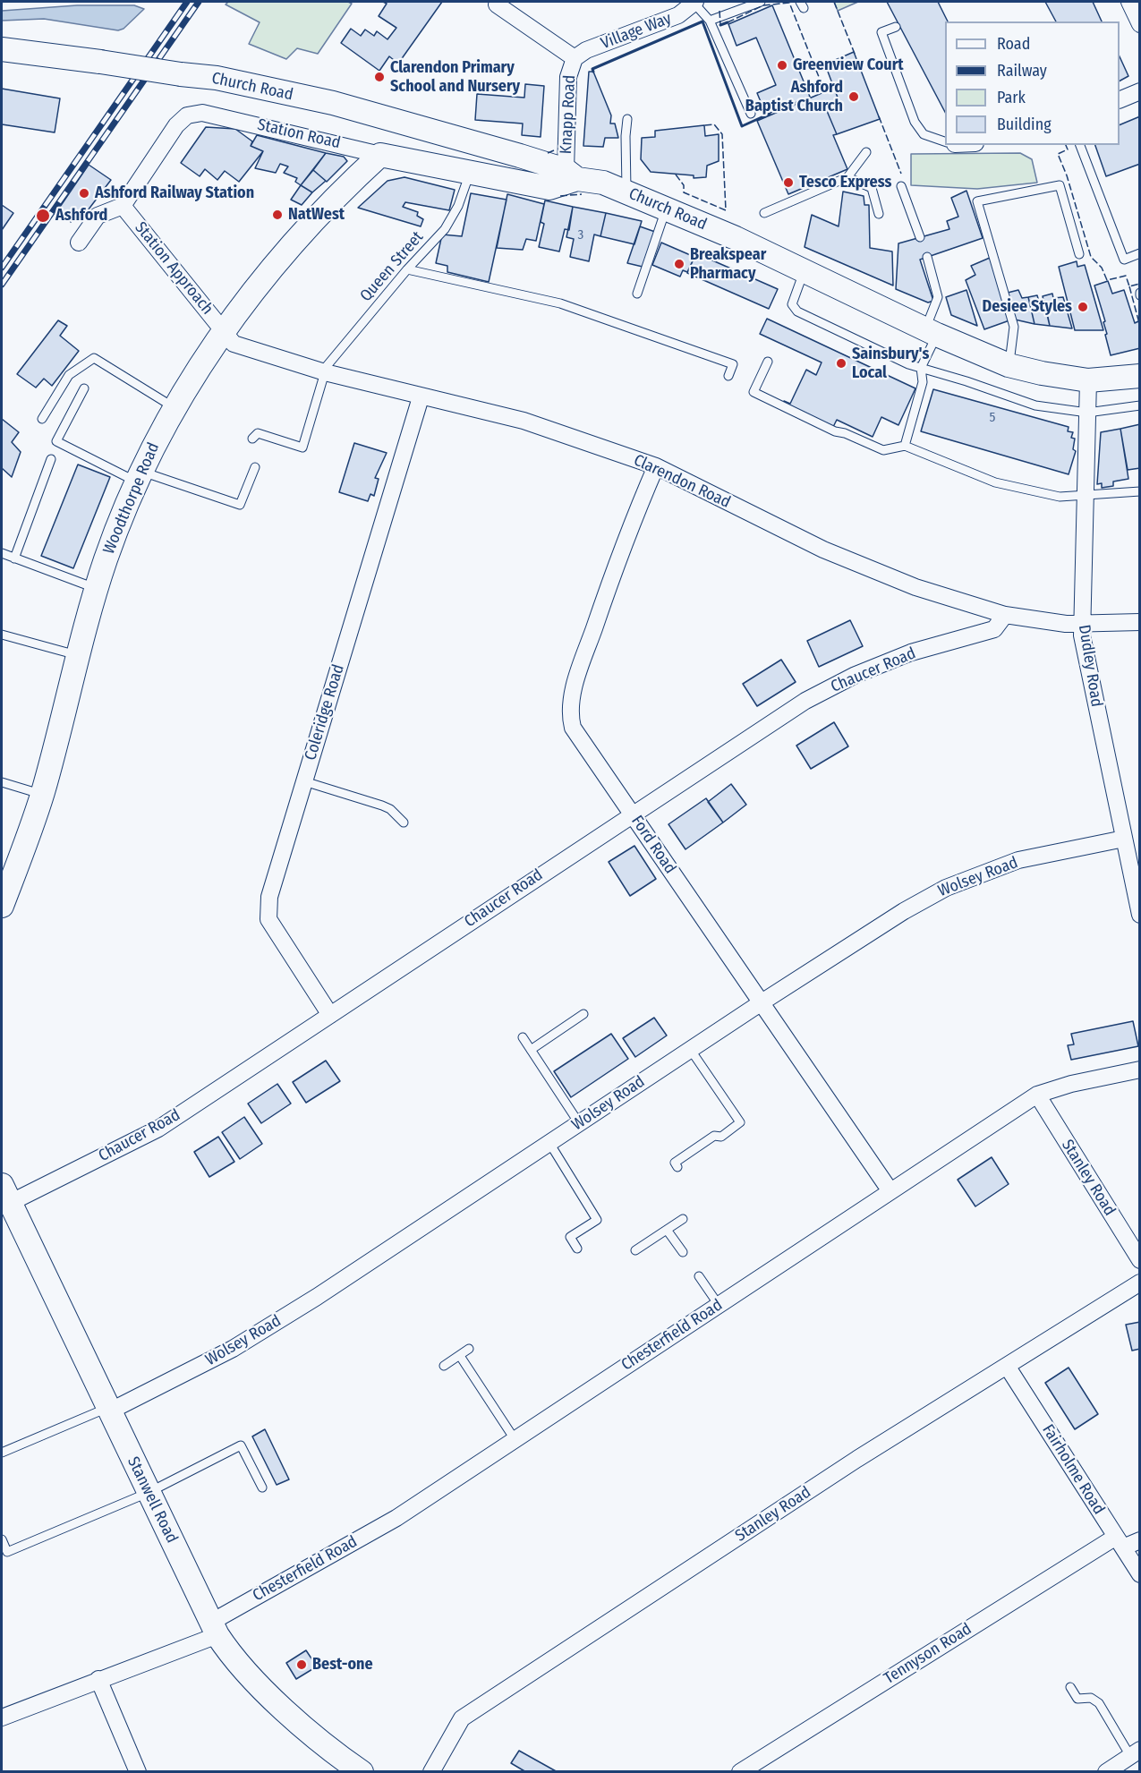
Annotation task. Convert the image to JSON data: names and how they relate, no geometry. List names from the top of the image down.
{
  "streets": {
    "street": [
      "Village Way",
      "Church Road",
      "Knapp Road",
      "Station Road",
      "Station Approach",
      "Clarendon Road",
      "Woodthorpe Road",
      "Dudley Road",
      "Chaucer Road",
      "Coleridge Road",
      "Ford Road",
      "Wolsey Road",
      "Stanley Road",
      "Chesterfield Road",
      "Fairholme Road",
      "Stanwell Road",
      "Tennyson Road"
    ],
    "lane": ["Queen Street"]
  },
  "crossings": [
    ["Village Way", "Knapp Road"],
    ["Church Road", "Knapp Road"],
    ["Church Road", "Station Road"],
    ["Church Road", "Dudley Road"],
    ["Knapp Road", "Station Road"],
    ["Station Road", "Queen Street"],
    ["Station Road", "Station Approach"],
    ["Station Road", "Woodthorpe Road"],
    ["Queen Street", "Clarendon Road"],
    ["Station Approach", "Clarendon Road"],
    ["Station Approach", "Woodthorpe Road"],
    ["Clarendon Road", "Woodthorpe Road"],
    ["Clarendon Road", "Dudley Road"],
    ["Clarendon Road", "Chaucer Road"],
    ["Clarendon Road", "Coleridge Road"],
    ["Clarendon Road", "Ford Road"],
    ["Dudley Road", "Wolsey Road"],
    ["Chaucer Road", "Coleridge Road"],
    ["Chaucer Road", "Ford Road"],
    ["Chaucer Road", "Stanwell Road"],
    ["Ford Road", "Wolsey Road"],
    ["Ford Road", "Chesterfield Road"],
    ["Wolsey Road", "Stanwell Road"],
    ["Stanley Road", "Chesterfield Road"],
    ["Stanley Road", "Fairholme Road"],
    ["Chesterfield Road", "Stanwell Road"],
    ["Fairholme Road", "Tennyson Road"]
  ],
  "places": [
    "Greenview Court",
    "Clarendon Primary School and Nursery",
    "Ashford Baptist Church",
    "Tesco Express",
    "Ashford Railway Station",
    "NatWest",
    "Ashford",
    "Breakspear Pharmacy",
    "Desiee Styles",
    "Sainsbury's Local",
    "Best-one"
  ],
  "house_numbers": ["3", "5"],
  "legend": [
    "Road",
    "Railway",
    "Park",
    "Building"
  ]
}
